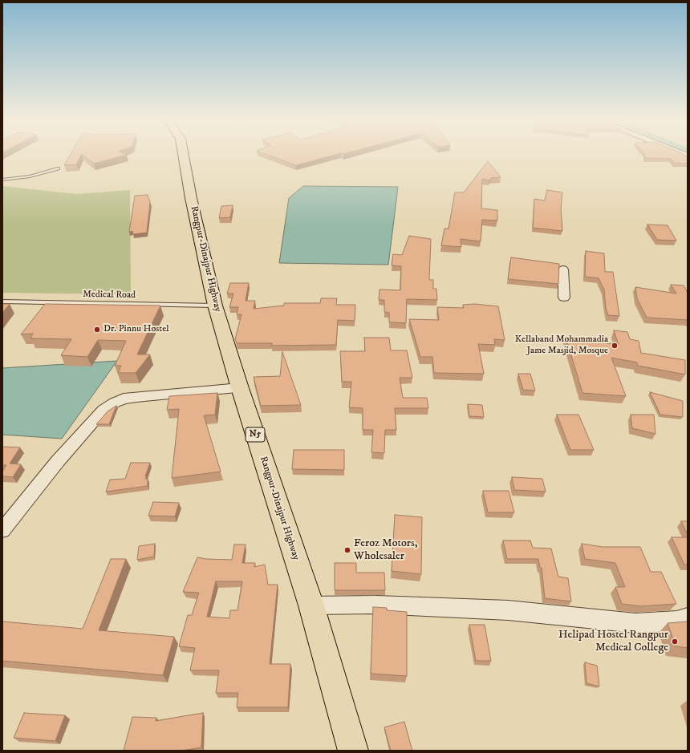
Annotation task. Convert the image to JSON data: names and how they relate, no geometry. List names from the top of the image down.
{
  "streets": {
    "highway": ["Rangpur-Dinajpur Highway", "N5"],
    "lane": ["Medical Road"]
  },
  "crossings": [
    ["Rangpur-Dinajpur Highway", "Medical Road"]
  ],
  "places": [
    "Dr. Pinnu Hostel",
    "Kellaband Mohammadia Jame Masjid, Mosque",
    "Feroz Motors, Wholesaler",
    "Helipad Hostel Rangpur Medical College"
  ]
}
